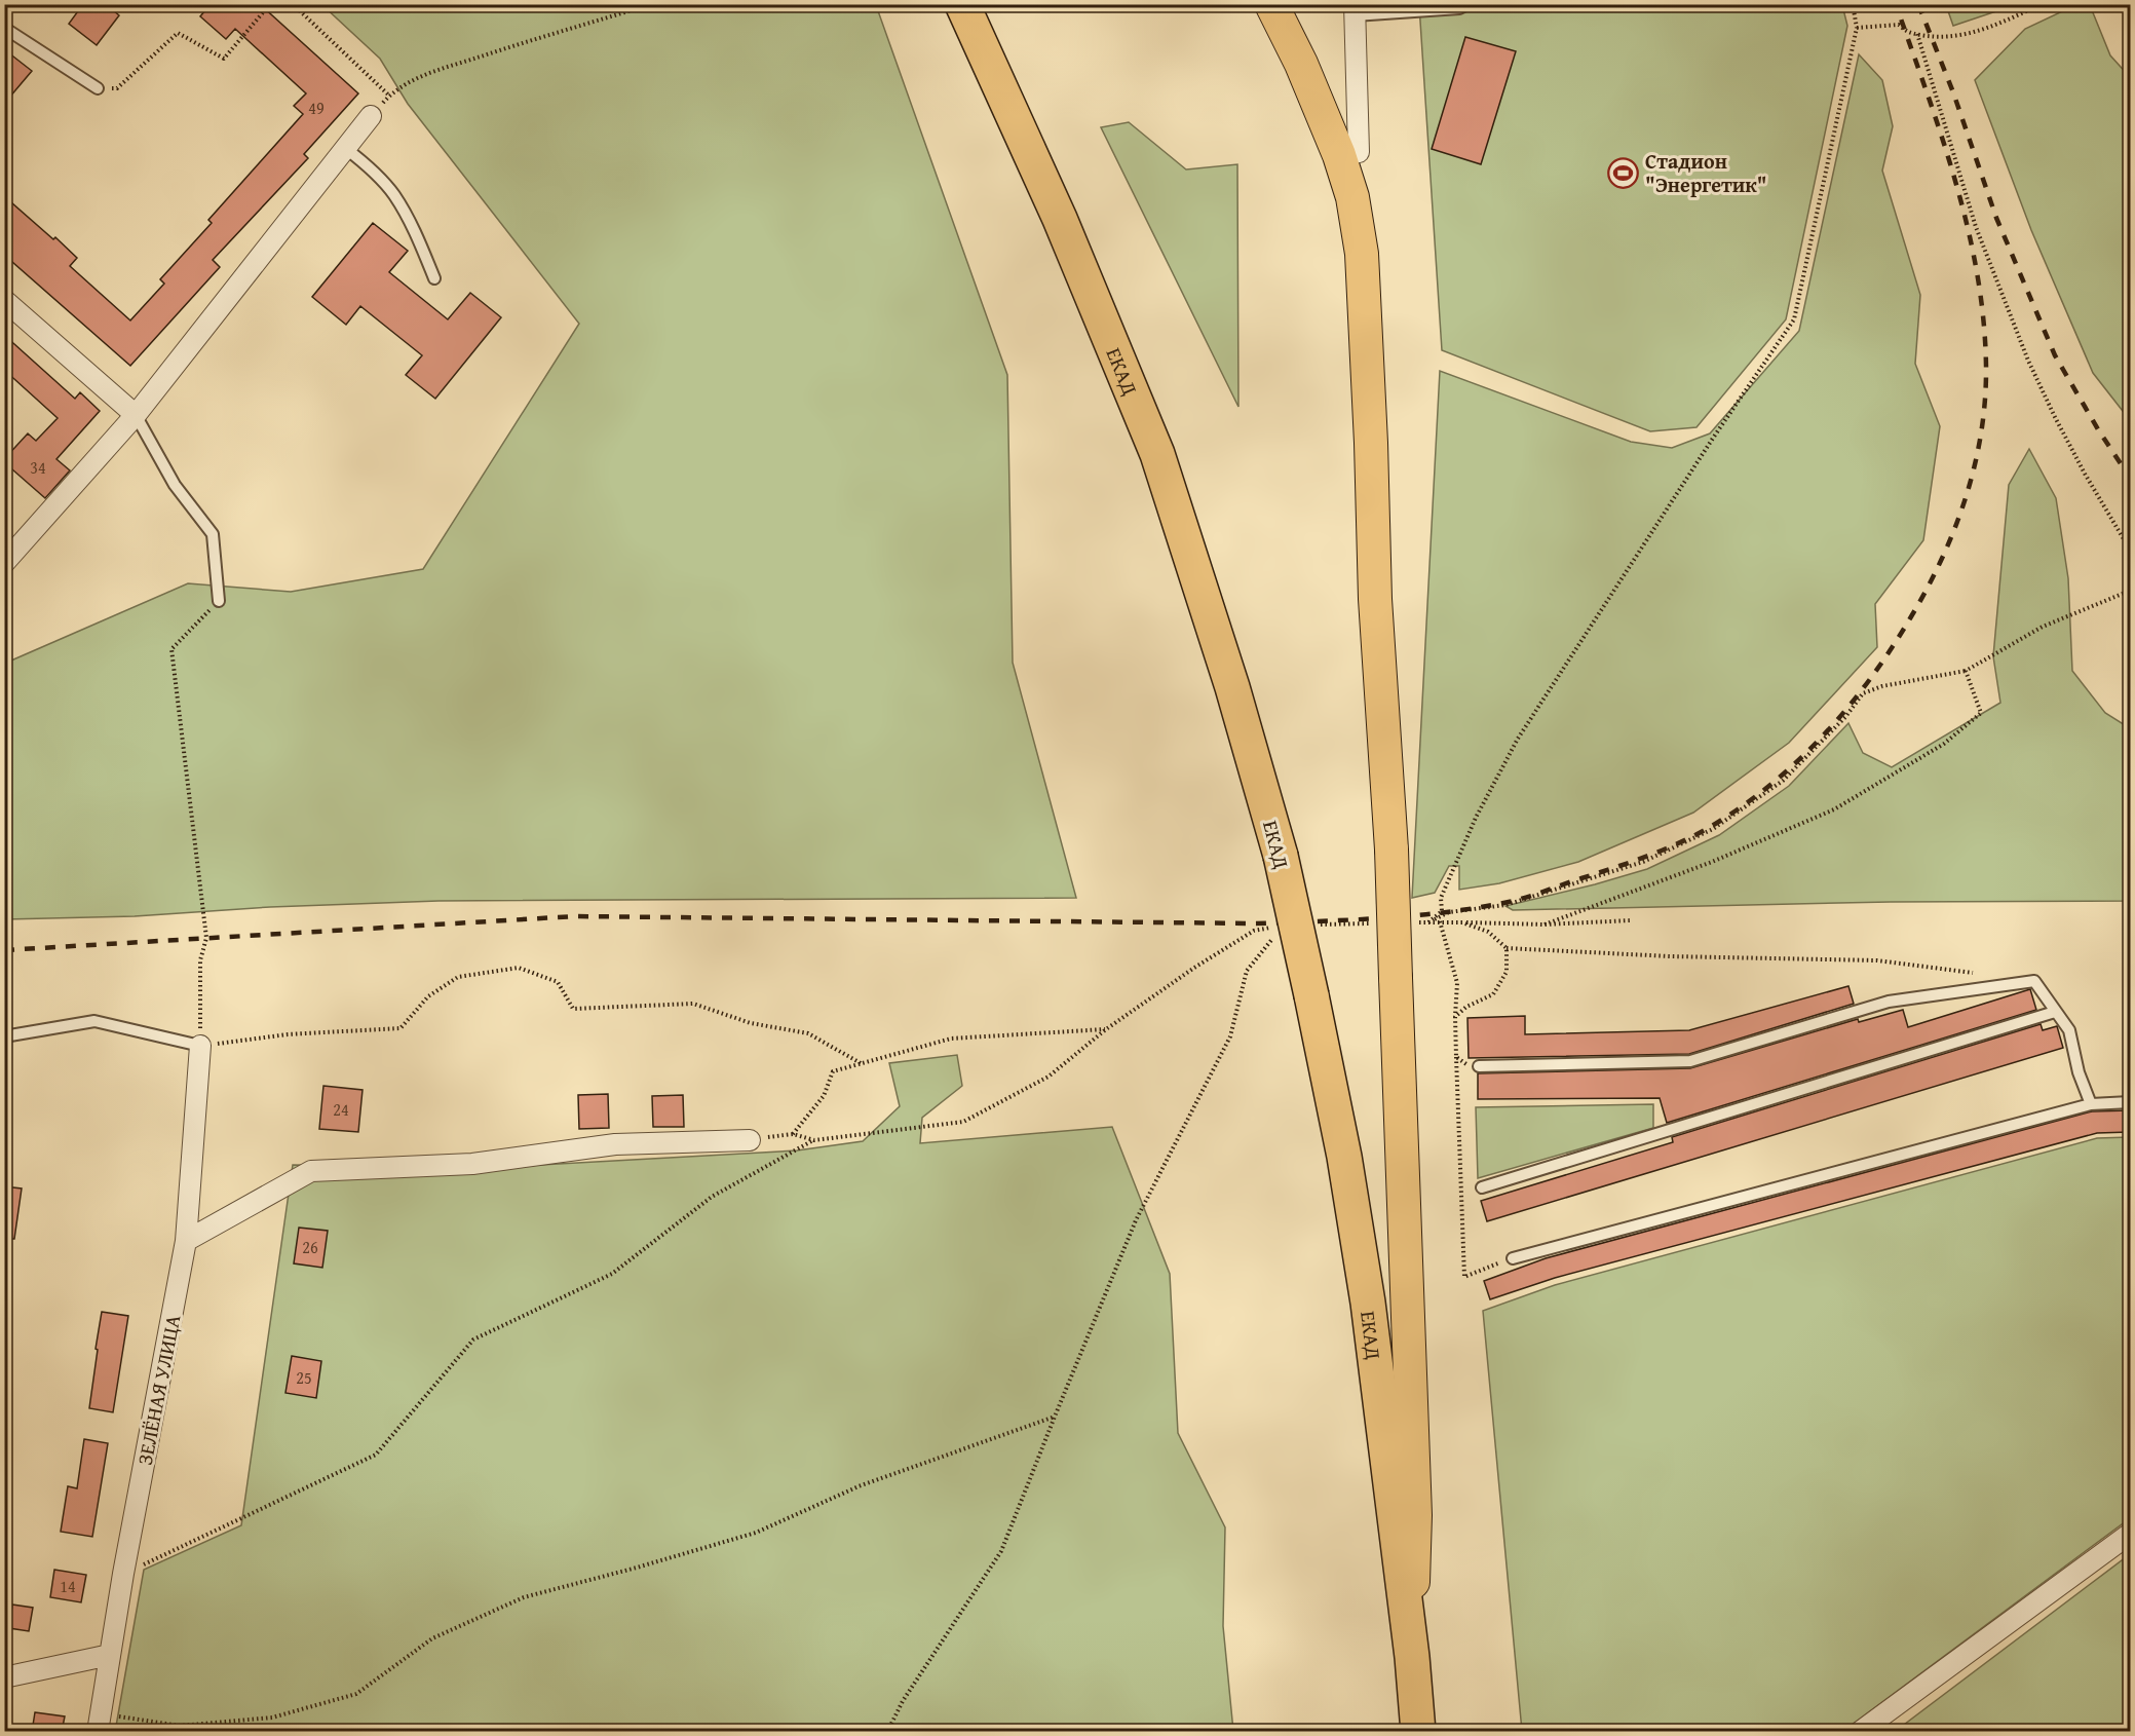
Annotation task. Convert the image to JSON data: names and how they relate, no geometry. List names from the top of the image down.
{
  "streets": {
    "highway": ["ЕКАД"],
    "street": ["ЗЕЛЁНАЯ УЛИЦА"]
  },
  "places": {
    "sports": ["Стадион \"Энергетик\""]
  },
  "house_numbers": [
    "49",
    "34",
    "24",
    "26",
    "25",
    "14"
  ]
}
